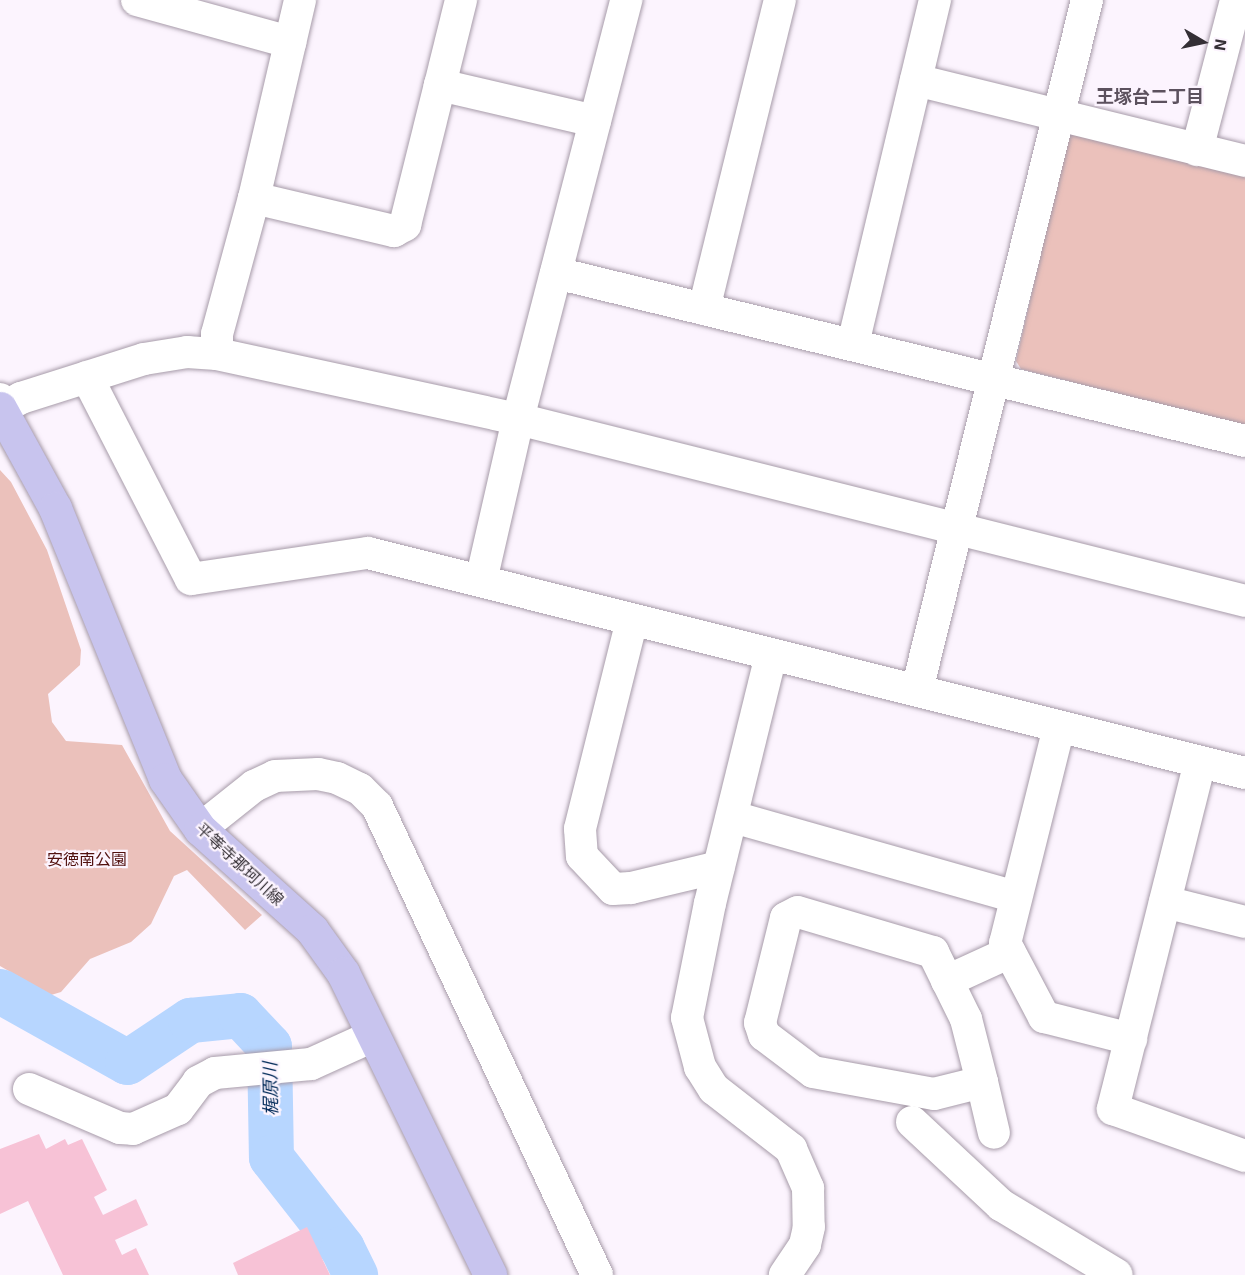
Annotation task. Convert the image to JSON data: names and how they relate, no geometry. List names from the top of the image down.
{
  "streets": {
    "main road": ["平等寺那珂川線"]
  },
  "districts": ["王塚台二丁目"],
  "water": ["梶原川"],
  "parks": ["安徳南公園"],
  "north": "right"
}
